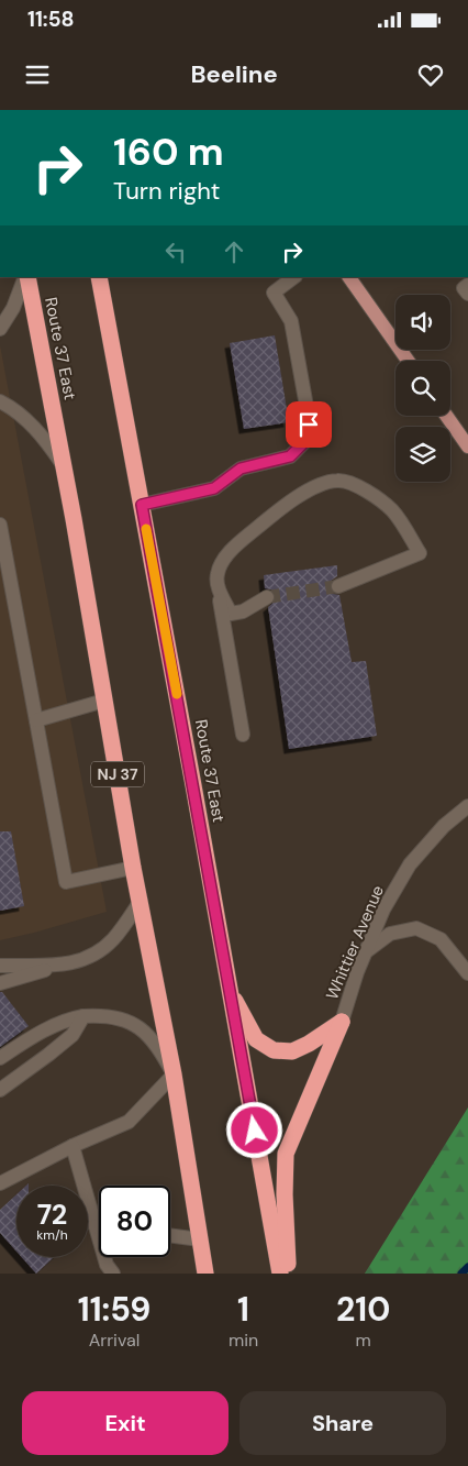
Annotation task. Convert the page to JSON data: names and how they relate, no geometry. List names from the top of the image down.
{
  "streets": {
    "highway": ["Route 37 East", "NJ 37"],
    "street": ["Whittier Avenue"]
  },
  "page": {
    "status": "11:58",
    "header": "Beeline",
    "turn": ["160 m", "Turn right"],
    "speed": "72 km/h",
    "limit": "80",
    "eta": [
      "11:59",
      "Arrival",
      "1",
      "min",
      "210",
      "m"
    ],
    "buttons": ["Exit", "Share"]
  }
}
